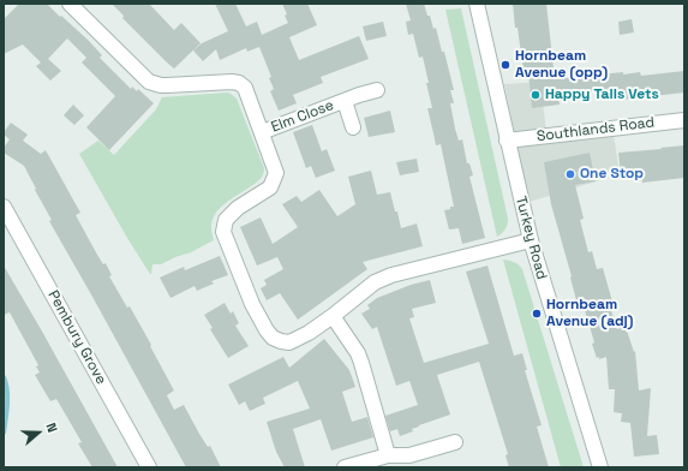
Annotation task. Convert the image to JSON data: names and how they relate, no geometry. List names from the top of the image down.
{
  "streets": {
    "street": [
      "Elm Close",
      "Southlands Road",
      "Turkey Road",
      "Pembury Grove"
    ]
  },
  "crossings": [
    ["Southlands Road", "Turkey Road"]
  ],
  "places": [
    "Hornbeam Avenue (opp)",
    "Happy Tails Vets",
    "One Stop",
    "Hornbeam Avenue (adj)"
  ],
  "north": "right"
}
